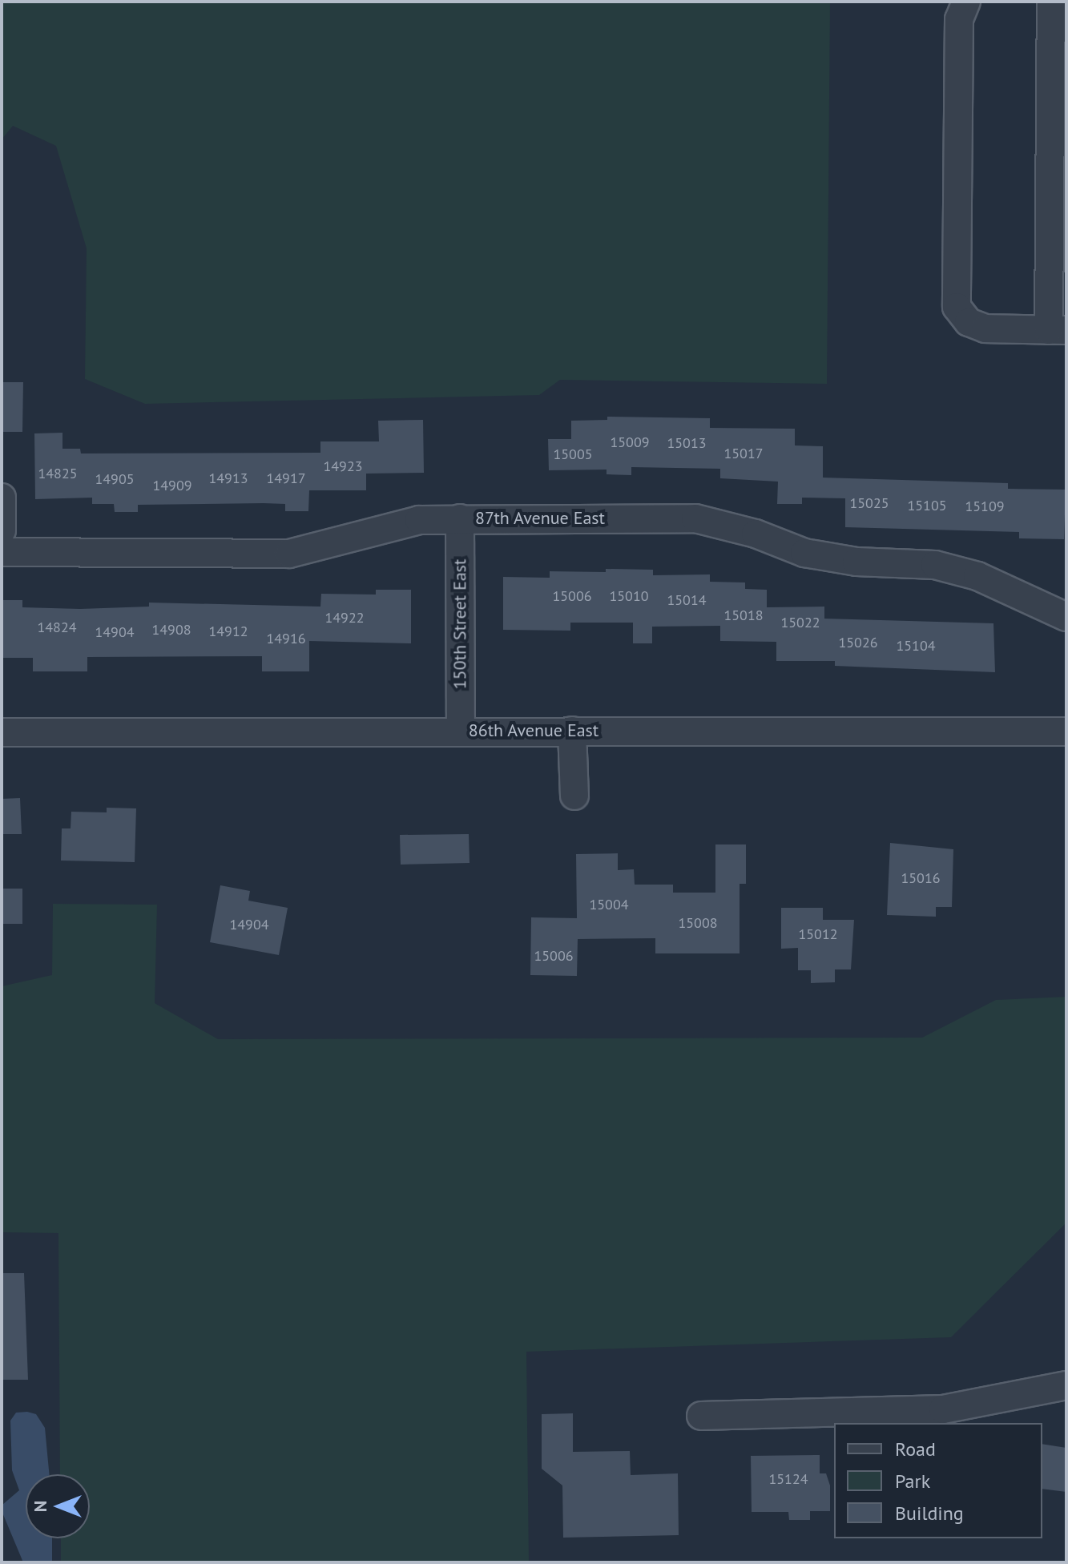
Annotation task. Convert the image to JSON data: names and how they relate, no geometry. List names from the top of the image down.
{
  "streets": {
    "street": ["87th Avenue East", "150th Street East", "86th Avenue East"]
  },
  "crossings": [
    ["87th Avenue East", "150th Street East"],
    ["150th Street East", "86th Avenue East"]
  ],
  "house_numbers": [
    "15009",
    "15013",
    "15017",
    "15005",
    "14923",
    "14825",
    "14913",
    "14917",
    "14905",
    "14909",
    "15025",
    "15105",
    "15109",
    "15006",
    "15010",
    "15014",
    "15018",
    "14922",
    "15022",
    "14824",
    "14908",
    "14912",
    "14904",
    "14916",
    "15026",
    "15104",
    "15016",
    "15004",
    "15008",
    "14904",
    "15012",
    "15006",
    "15124"
  ],
  "legend": ["Road", "Park", "Building"],
  "north": "left"
}
